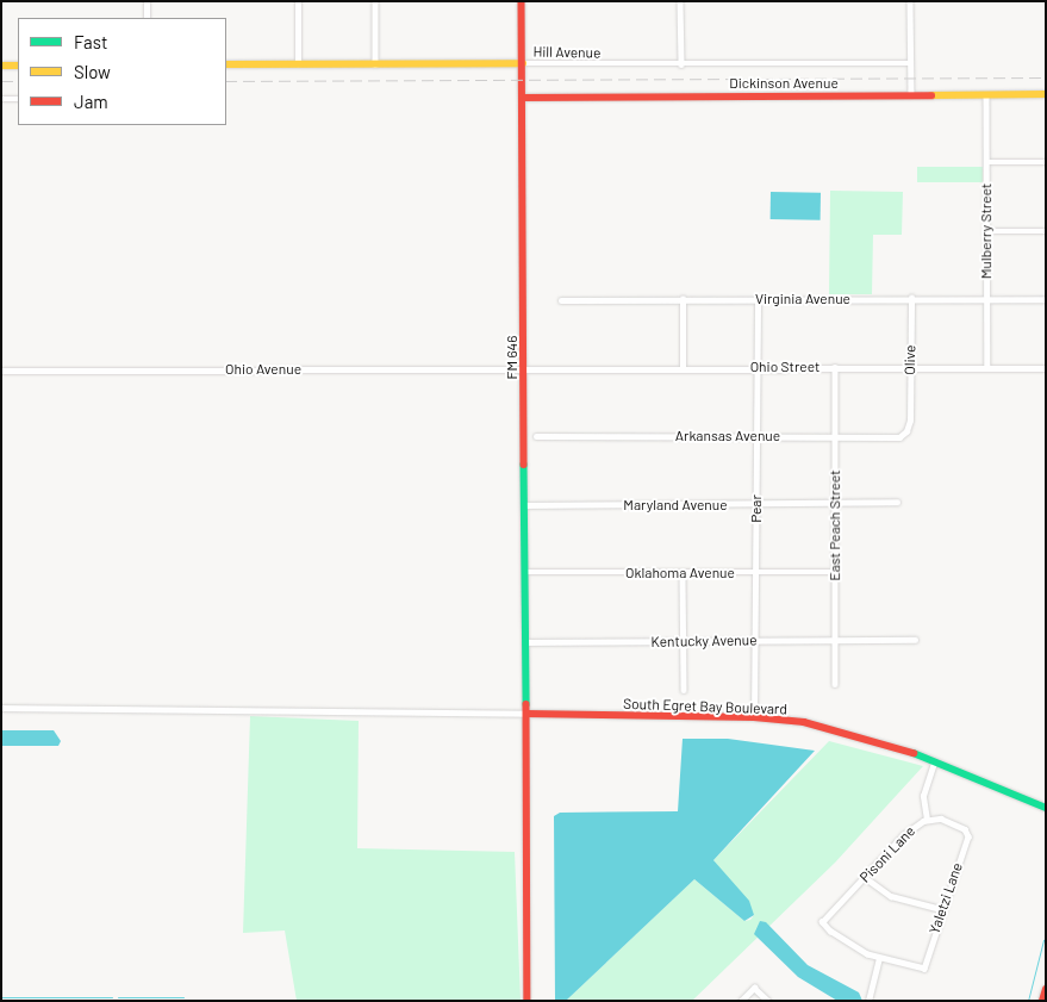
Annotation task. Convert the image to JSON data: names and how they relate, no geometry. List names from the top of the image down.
{
  "streets": {
    "main road": [
      "Hill Avenue",
      "Dickinson Avenue",
      "FM 646",
      "South Egret Bay Boulevard"
    ],
    "street": [
      "Mulberry Street",
      "Virginia Avenue",
      "Olive",
      "Ohio Street",
      "Ohio Avenue",
      "Arkansas Avenue",
      "Maryland Avenue",
      "Pear",
      "East Peach Street",
      "Oklahoma Avenue",
      "Kentucky Avenue",
      "Pisoni Lane",
      "Yaletzi Lane"
    ]
  },
  "crossings": [
    ["Hill Avenue", "FM 646"],
    ["Dickinson Avenue", "Mulberry Street"],
    ["Dickinson Avenue", "FM 646"],
    ["Mulberry Street", "Virginia Avenue"],
    ["Mulberry Street", "Ohio Street"],
    ["Virginia Avenue", "Olive"],
    ["Virginia Avenue", "Pear"],
    ["FM 646", "Ohio Street"],
    ["FM 646", "Ohio Avenue"],
    ["FM 646", "Maryland Avenue"],
    ["FM 646", "Oklahoma Avenue"],
    ["FM 646", "Kentucky Avenue"],
    ["FM 646", "South Egret Bay Boulevard"],
    ["Olive", "Ohio Street"],
    ["Olive", "Arkansas Avenue"],
    ["Ohio Street", "Ohio Avenue"],
    ["Ohio Street", "Pear"],
    ["Ohio Street", "East Peach Street"],
    ["Arkansas Avenue", "Pear"],
    ["Arkansas Avenue", "East Peach Street"],
    ["Maryland Avenue", "Pear"],
    ["Maryland Avenue", "East Peach Street"],
    ["Pear", "Oklahoma Avenue"],
    ["Pear", "Kentucky Avenue"],
    ["Pear", "South Egret Bay Boulevard"],
    ["East Peach Street", "Oklahoma Avenue"],
    ["East Peach Street", "Kentucky Avenue"],
    ["Pisoni Lane", "Yaletzi Lane"]
  ],
  "legend": ["Fast", "Slow", "Jam"]
}
